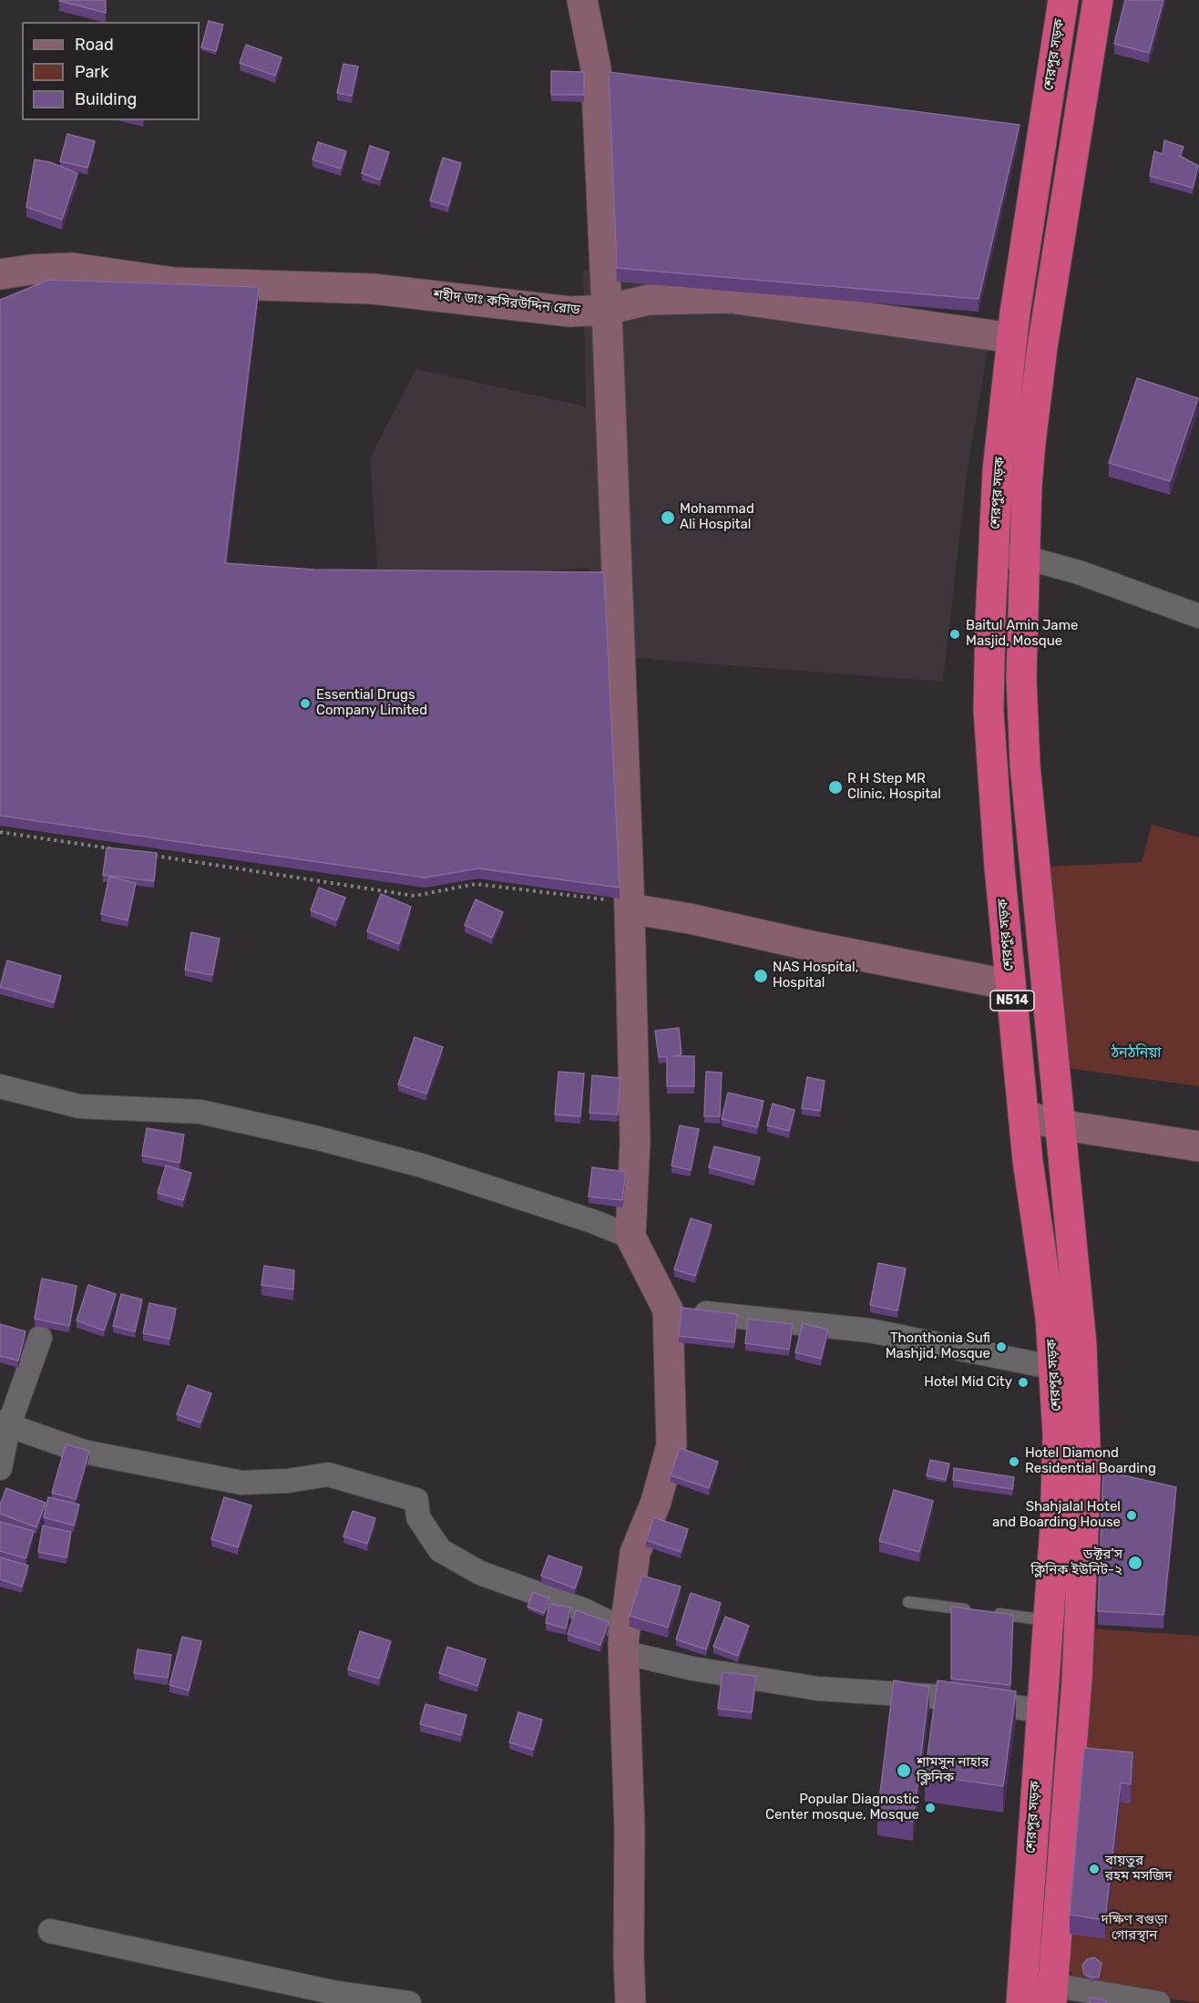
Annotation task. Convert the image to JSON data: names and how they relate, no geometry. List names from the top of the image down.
{
  "streets": {
    "highway": ["শেরপুর সড়ক", "N514"],
    "street": ["শহীদ ডাঃ কসিরউদ্দিন রোড"]
  },
  "crossings": [
    ["শেরপুর সড়ক", "শহীদ ডাঃ কসিরউদ্দিন রোড"]
  ],
  "districts": ["ঠনঠনিয়া"],
  "parks": ["দক্ষিণ বগুড়া গোরস্থান"],
  "places": [
    "Mohammad Ali Hospital",
    "Baitul Amin Jame Masjid, Mosque",
    "Essential Drugs Company Limited",
    "R H Step MR Clinic, Hospital",
    "NAS Hospital, Hospital",
    "Thonthonia Sufi Mashjid, Mosque",
    "Hotel Mid City",
    "Hotel Diamond Residential Boarding",
    "Shahjalal Hotel and Boarding House",
    "ডক্টর'স ক্লিনিক ইউনিট-২",
    "শামসুন নাহার ক্লিনিক",
    "Popular Diagnostic Center mosque, Mosque",
    "বায়তুর রহম মসজিদ"
  ],
  "legend": ["Road", "Park", "Building"]
}
